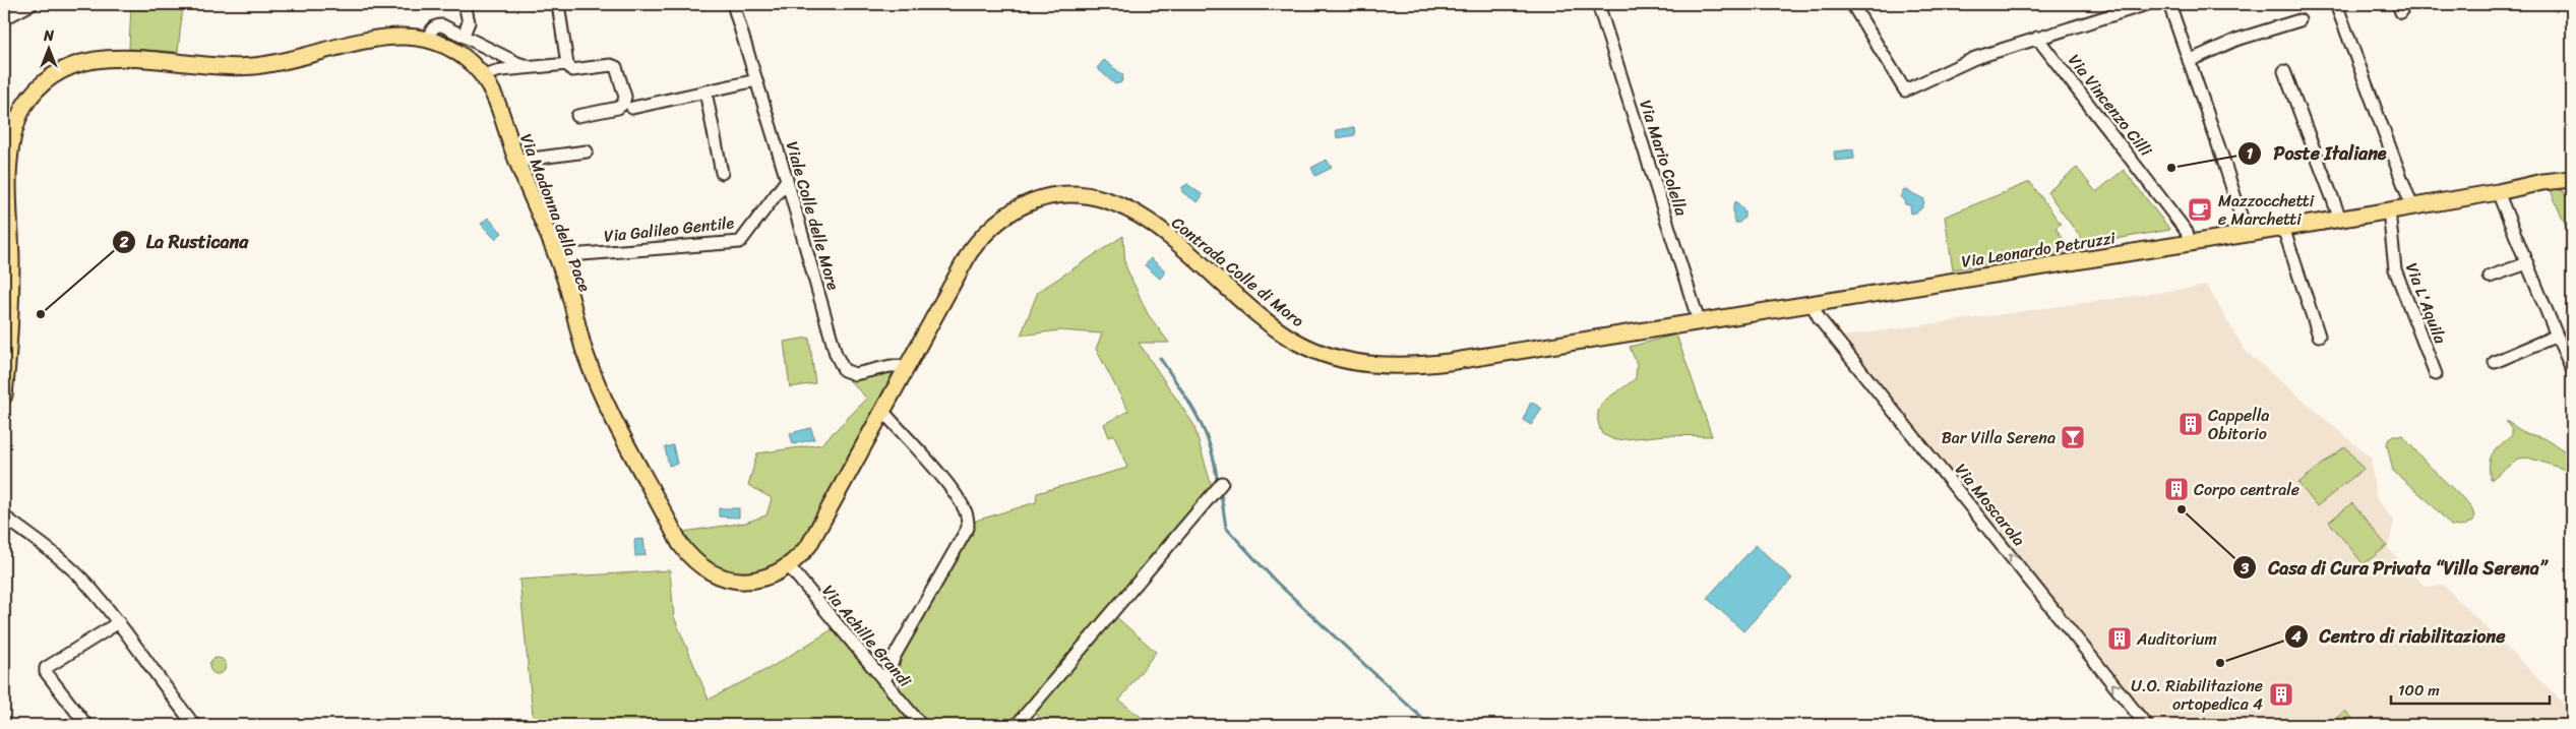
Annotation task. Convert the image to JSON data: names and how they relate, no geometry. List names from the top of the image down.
{
  "streets": {
    "main road": ["Via Madonna della Pace", "Via Leonardo Petruzzi", "Contrada Colle di Moro"],
    "street": [
      "Via Vincenzo Cilli",
      "Via Mario Colella",
      "Viale Colle delle More",
      "Via Galileo Gentile",
      "Via L'Aquila",
      "Via Moscarola",
      "Via Achille Grandi"
    ]
  },
  "crossings": [
    ["Via Vincenzo Cilli", "Via Leonardo Petruzzi"],
    ["Via Mario Colella", "Via Leonardo Petruzzi"],
    ["Via Madonna della Pace", "Viale Colle delle More"],
    ["Via Madonna della Pace", "Via Galileo Gentile"],
    ["Via Madonna della Pace", "Contrada Colle di Moro"],
    ["Via Madonna della Pace", "Via Achille Grandi"],
    ["Viale Colle delle More", "Via Galileo Gentile"],
    ["Via Leonardo Petruzzi", "Contrada Colle di Moro"],
    ["Via Leonardo Petruzzi", "Via L'Aquila"],
    ["Via Leonardo Petruzzi", "Via Moscarola"]
  ],
  "one_way": ["Via Moscarola"],
  "places": {
    "other": [
      "Poste Italiane",
      "La Rusticana",
      "Casa di Cura Privata “Villa Serena”",
      "Centro di riabilitazione"
    ],
    "cafe": ["Mazzocchetti e Marchetti"],
    "building": [
      "Cappella Obitorio",
      "Corpo centrale",
      "Auditorium",
      "U.O. Riabilitazione ortopedica 4"
    ],
    "bar": ["Bar Villa Serena"]
  },
  "scale_bar": "100 m",
  "north": "top"
}
